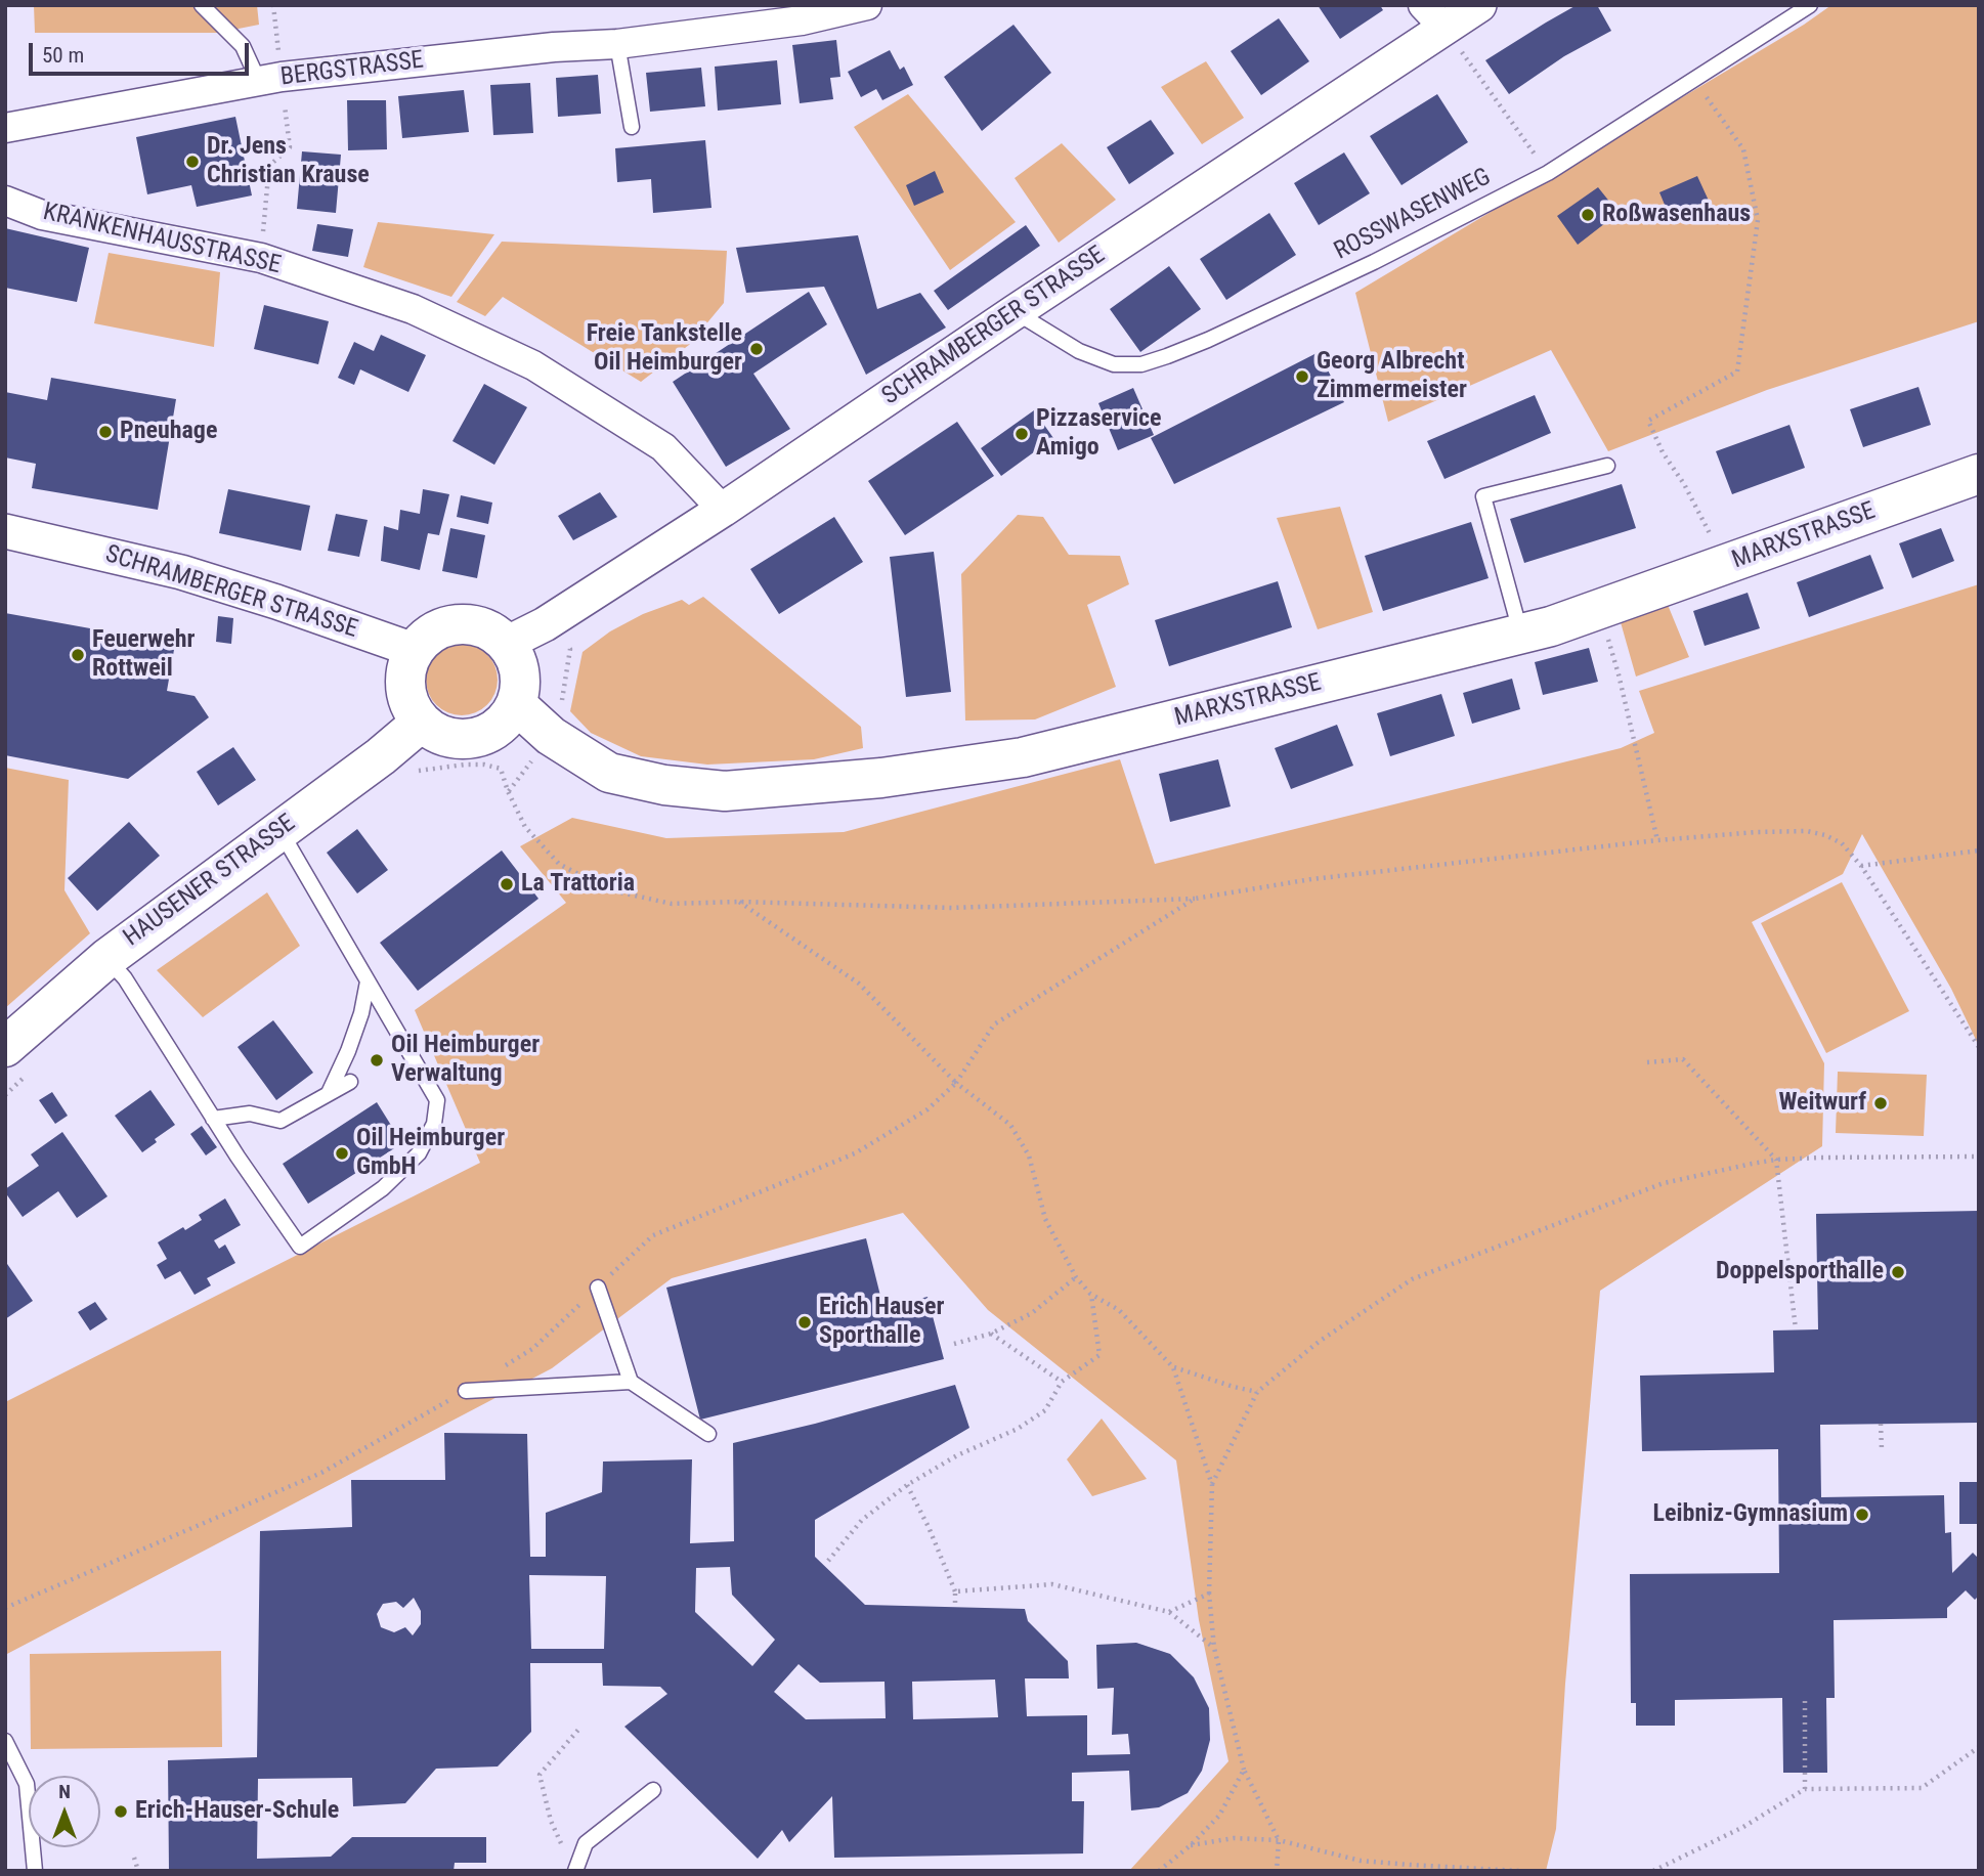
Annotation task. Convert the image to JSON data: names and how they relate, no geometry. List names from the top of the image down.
{
  "streets": {
    "main road": ["MARXSTRASSE", "HAUSENER STRASSE"],
    "street": ["BERGSTRASSE", "KRANKENHAUSSTRASSE", "SCHRAMBERGER STRASSE"],
    "lane": ["ROSSWASENWEG"]
  },
  "crossings": [
    ["ROSSWASENWEG", "SCHRAMBERGER STRASSE"],
    ["KRANKENHAUSSTRASSE", "SCHRAMBERGER STRASSE"],
    ["SCHRAMBERGER STRASSE", "MARXSTRASSE"],
    ["SCHRAMBERGER STRASSE", "HAUSENER STRASSE"],
    ["MARXSTRASSE", "HAUSENER STRASSE"]
  ],
  "places": [
    "Dr. Jens Christian Krause",
    "Roßwasenhaus",
    "Freie Tankstelle Oil Heimburger",
    "Georg Albrecht Zimmermeister",
    "Pneuhage",
    "Pizzaservice Amigo",
    "Feuerwehr Rottweil",
    "La Trattoria",
    "Oil Heimburger Verwaltung",
    "Weitwurf",
    "Oil Heimburger GmbH",
    "Doppelsporthalle",
    "Erich Hauser Sporthalle",
    "Leibniz-Gymnasium",
    "Erich-Hauser-Schule"
  ],
  "scale_bar": "50 m",
  "north": "top"
}
